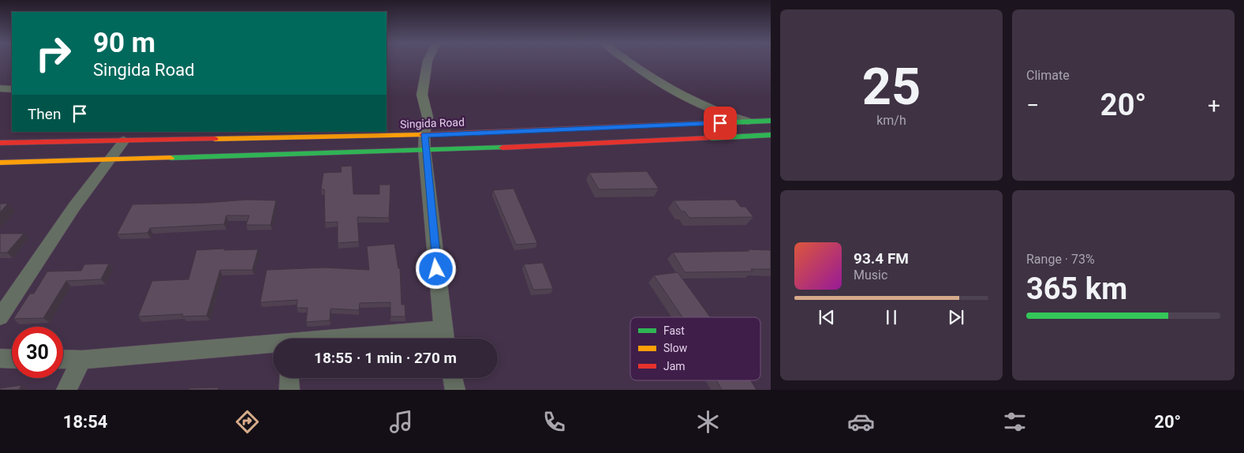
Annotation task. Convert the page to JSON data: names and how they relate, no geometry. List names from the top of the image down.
{
  "streets": {
    "main road": ["Singida Road"]
  },
  "legend": ["Fast", "Slow", "Jam"],
  "page": {
    "tile": [
      ["25", "km/h"],
      "Climate",
      ["Range · 73%", "365 km"]
    ],
    "turn": ["90 m", "Singida Road"],
    "heat": ["−", "20°", "+"],
    "then": "Then",
    "song": ["93.4 FM", "Music"],
    "limit": "30",
    "trip": "18:55 · 1 min · 270 m",
    "tabs": ["18:54", "20°"]
  }
}
